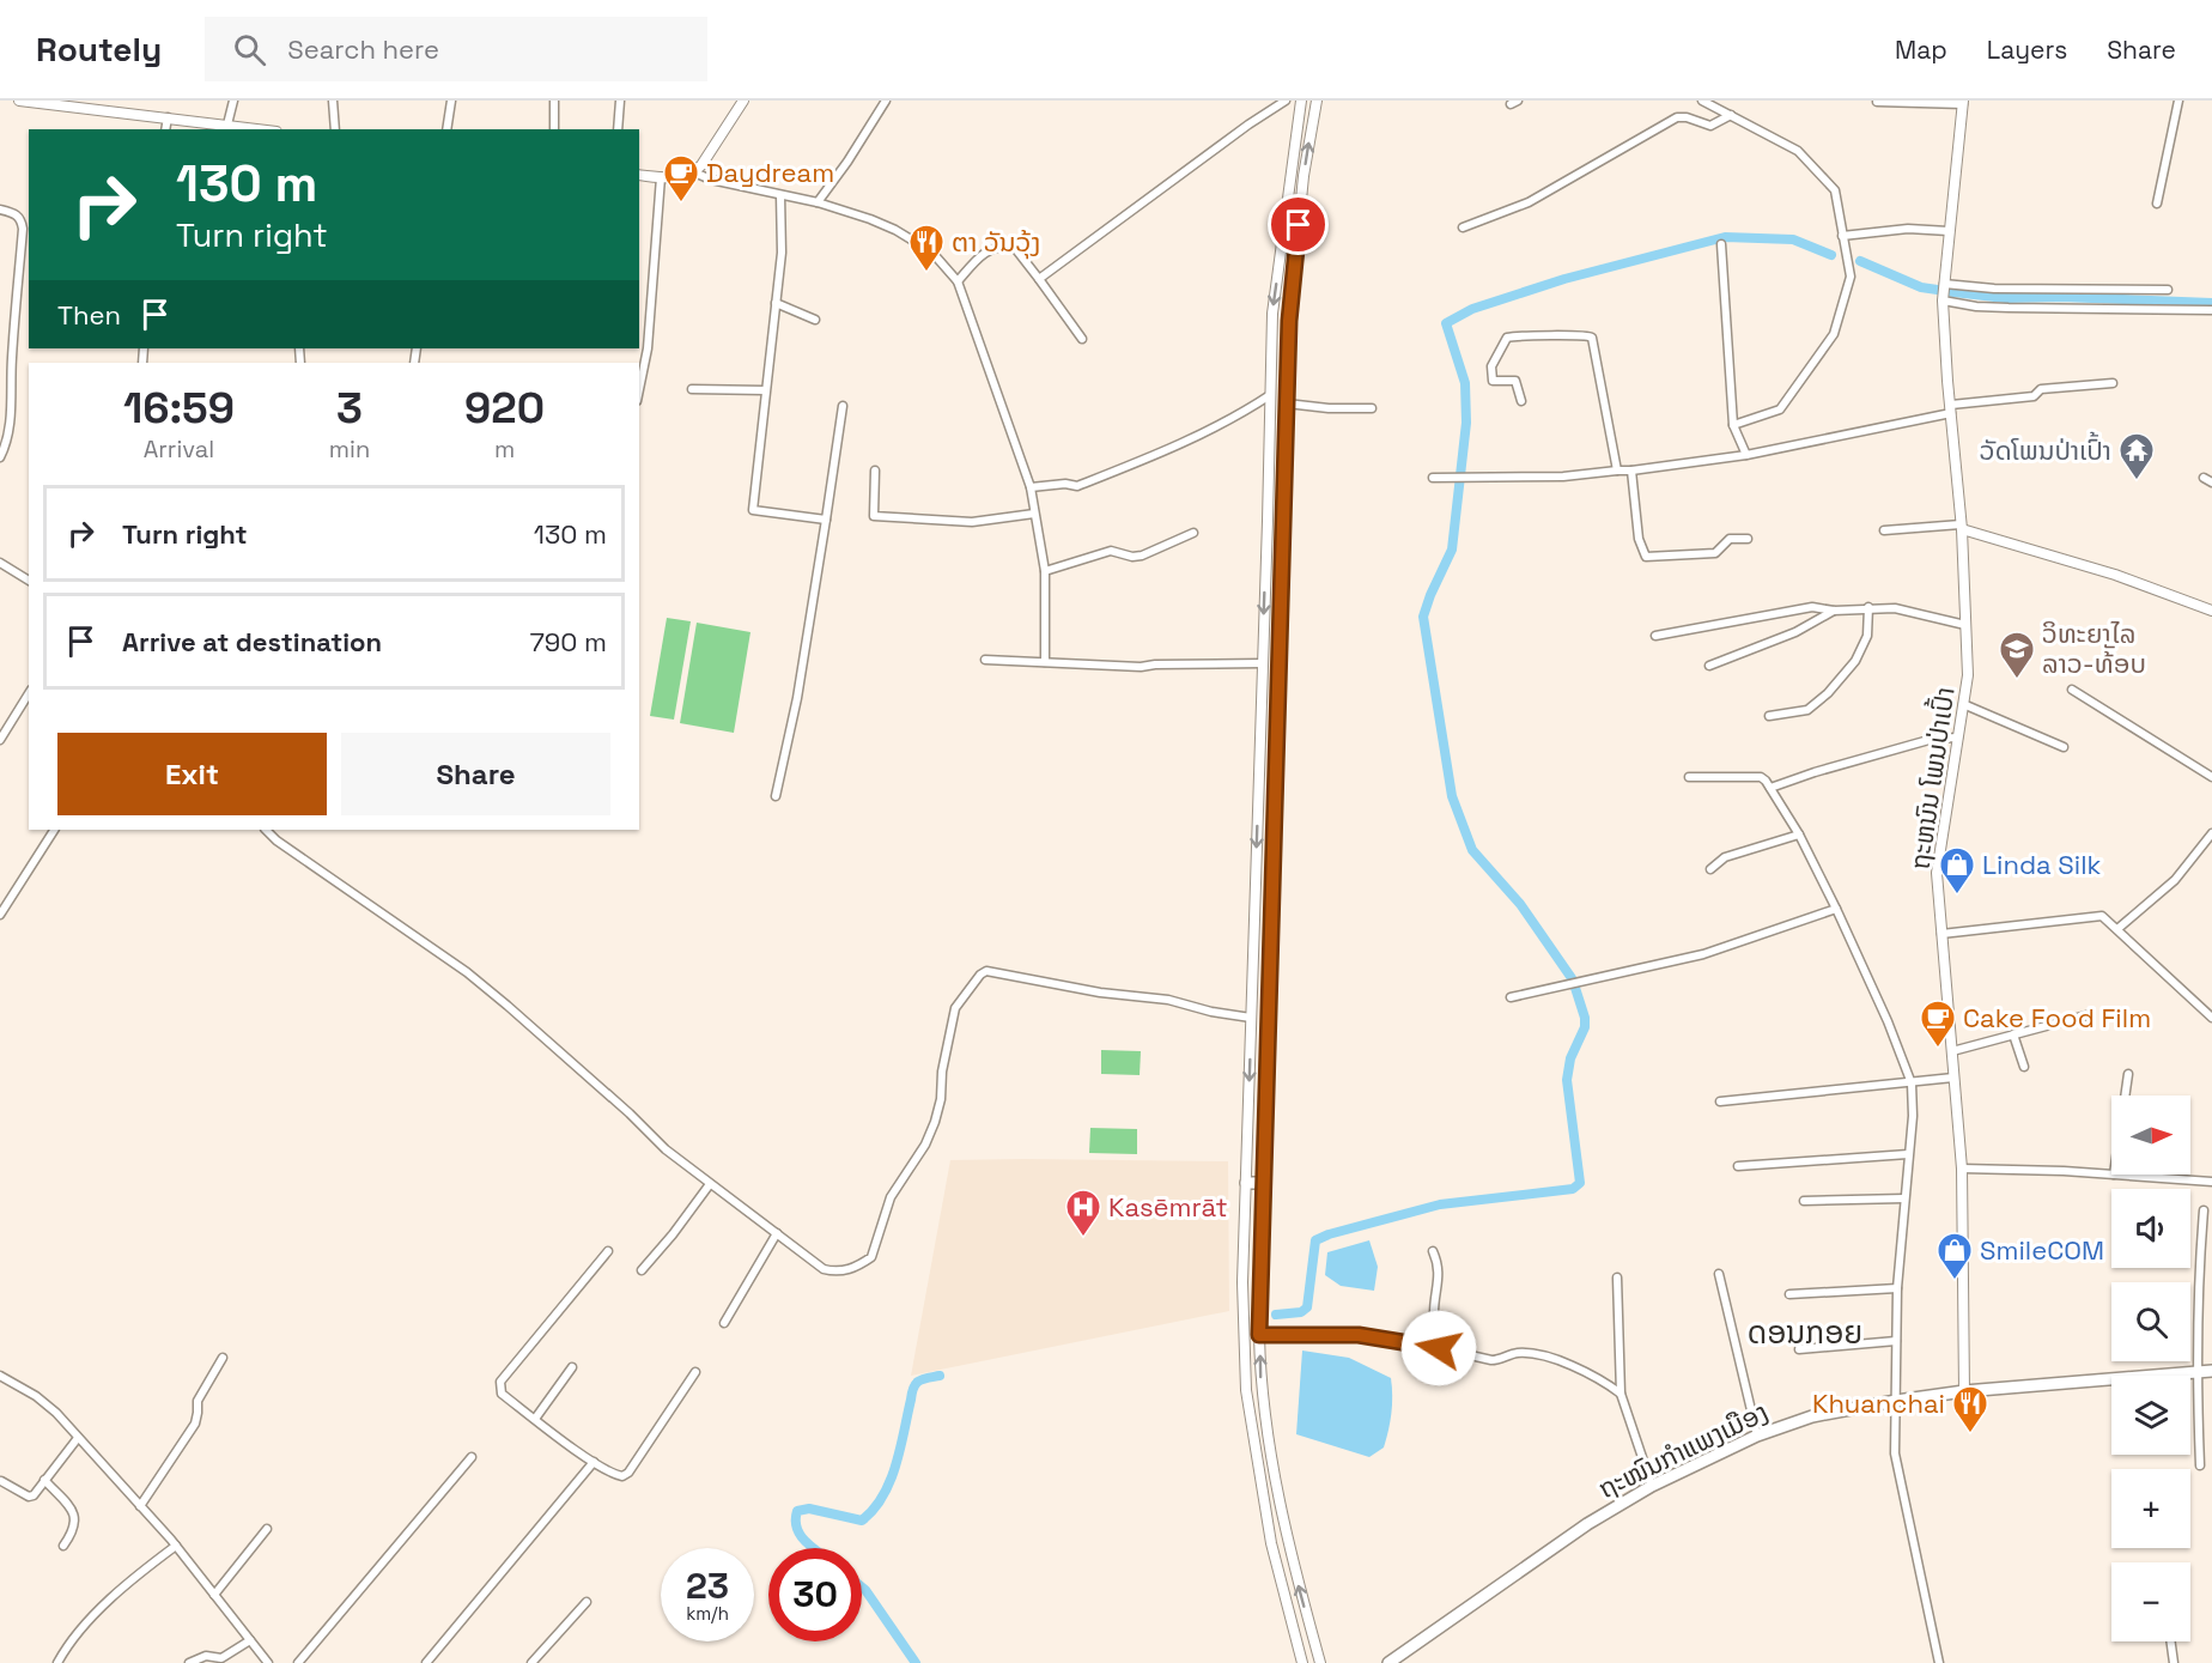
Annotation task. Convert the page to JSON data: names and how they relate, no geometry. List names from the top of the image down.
{
  "streets": {
    "main road": ["ຖະໜົນກຳແພງເມືອງ"],
    "street": ["ຖະຫນົນ ໂພນປ່າເປົ້າ"]
  },
  "crossings": [
    ["ຖະຫນົນ ໂພນປ່າເປົ້າ", "ຖະໜົນກຳແພງເມືອງ"]
  ],
  "districts": ["ດອນກອຍ"],
  "places": {
    "cafe": ["Daydream", "Cake Food Film"],
    "restaurant": ["ຕາ ວັນວຸ້ງ", "Khuanchai"],
    "temple": ["ວັດໂພນປ່າເປົ້າ"],
    "school or university": ["ວິທະຍາໄລ ລາວ-ທ້ັອບ"],
    "shop": ["Linda Silk", "SmileCOM"],
    "hospital": ["Kasēmrāt"]
  },
  "north": "right",
  "page": {
    "header": "Routely",
    "search": "Search here",
    "nav": ["Map", "Layers", "Share"],
    "turn": ["130 m", "Turn right"],
    "then": "Then",
    "eta": [
      "16:59",
      "Arrival",
      "3",
      "min",
      "920",
      "m"
    ],
    "list": [
      {
        "name": "Turn right",
        "value": "130 m"
      },
      {
        "name": "Arrive at destination",
        "value": "790 m"
      }
    ],
    "buttons": ["Exit", "Share"],
    "map_buttons": ["+", "−"],
    "speed": "23 km/h",
    "limit": "30"
  }
}
